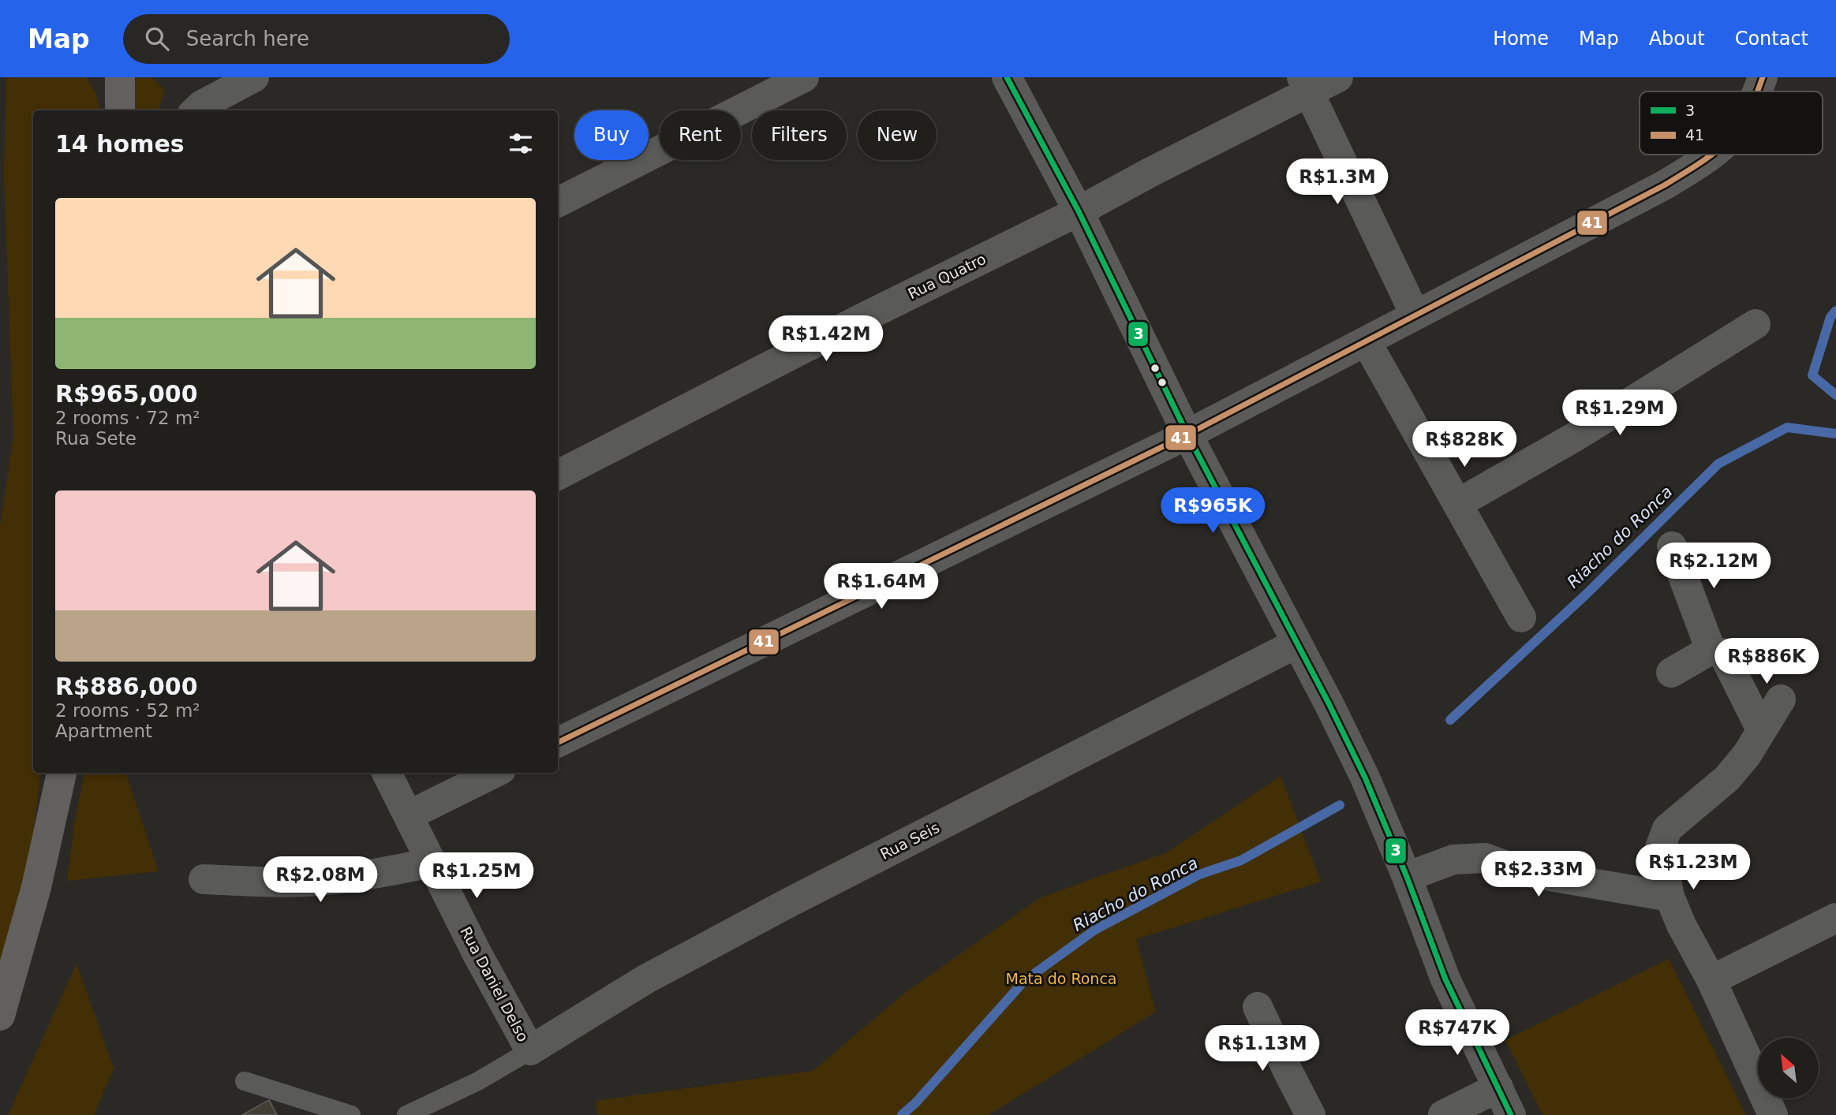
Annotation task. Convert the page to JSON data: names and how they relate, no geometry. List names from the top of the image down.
{
  "streets": {
    "street": ["Rua Quatro", "Rua Seis", "Rua Daniel Delso"]
  },
  "crossings": [
    ["Rua Seis", "Rua Daniel Delso"]
  ],
  "water": ["Riacho do Ronca"],
  "parks": ["Mata do Ronca"],
  "lines": ["transit line 3", "transit line 41"],
  "legend": ["3", "41"],
  "north": "top left",
  "page": {
    "header": "Map",
    "search": "Search here",
    "nav": [
      "Home",
      "Map",
      "About",
      "Contact"
    ],
    "chip": [
      "Buy",
      "Rent",
      "Filters",
      "New"
    ],
    "heading": "14 homes",
    "price": [
      "R$1.3M",
      "R$1.42M",
      "R$1.29M",
      "R$828K",
      "R$965K",
      "R$2.12M",
      "R$1.64M",
      "R$886K",
      "R$1.23M",
      "R$2.33M",
      "R$1.25M",
      "R$2.08M",
      "R$747K",
      "R$1.13M"
    ],
    "list": [
      {
        "name": "R$965,000",
        "note": "2 rooms · 72 m² · Rua Sete"
      },
      {
        "name": "R$886,000",
        "note": "2 rooms · 52 m² · Apartment"
      }
    ]
  }
}
